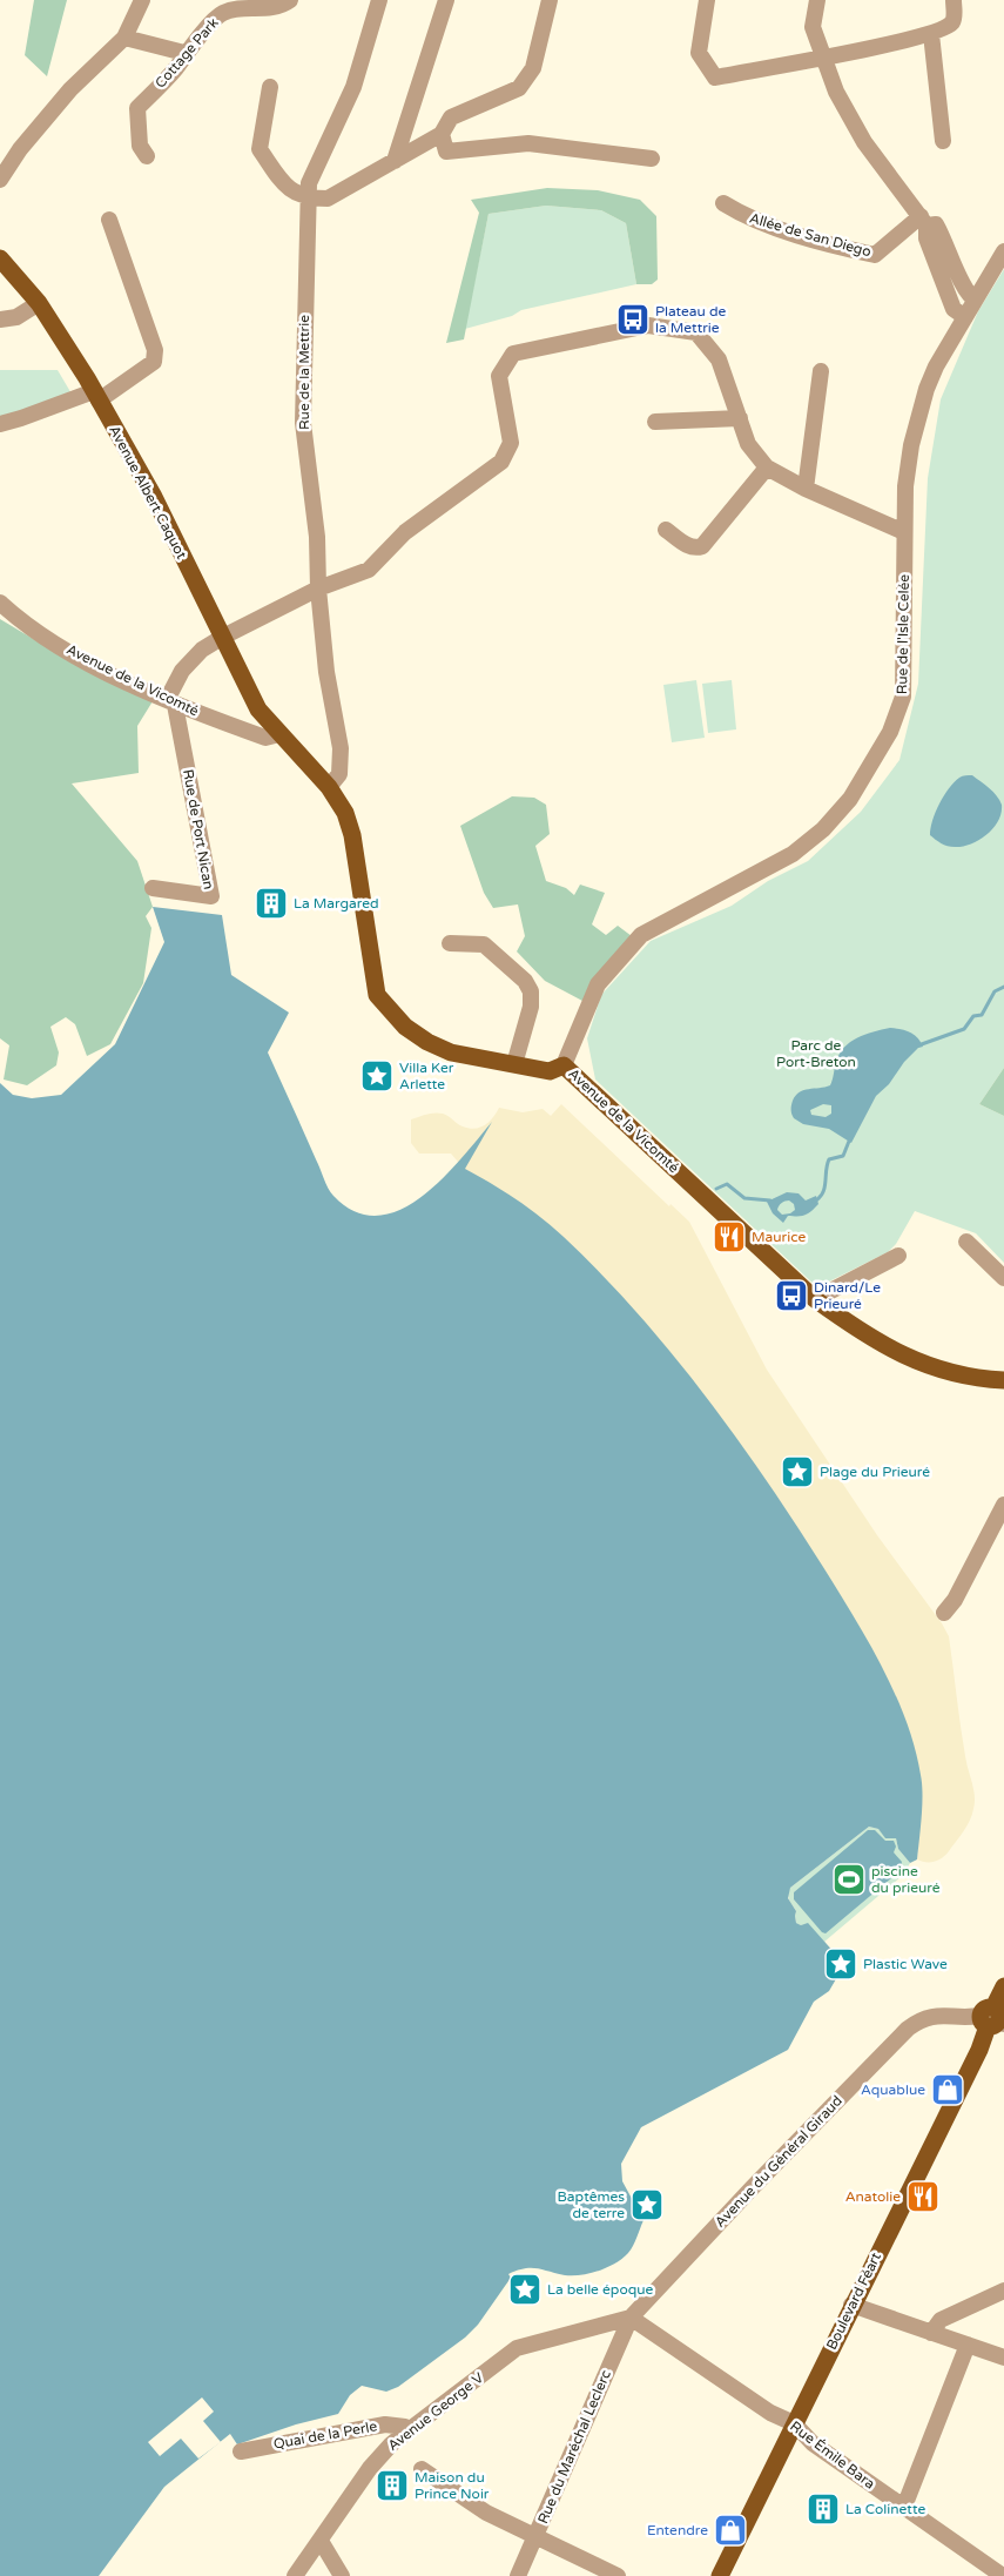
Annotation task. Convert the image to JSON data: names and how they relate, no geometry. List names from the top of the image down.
{
  "streets": {
    "main road": ["Avenue Albert Caquot", "Avenue de la Vicomté", "Boulevard Féart"],
    "street": [
      "Cottage Park",
      "Allée de San Diego",
      "Rue de la Mettrie",
      "Rue de l'Isle Celée",
      "Rue de Port Nican",
      "Avenue du Général Giraud",
      "Avenue George V",
      "Quai de la Perle",
      "Rue du Maréchal Leclerc",
      "Rue Émile Bara"
    ]
  },
  "crossings": [
    ["Rue de la Mettrie", "Avenue de la Vicomté"],
    ["Avenue Albert Caquot", "Avenue de la Vicomté"],
    ["Rue de l'Isle Celée", "Avenue de la Vicomté"],
    ["Avenue de la Vicomté", "Rue de Port Nican"],
    ["Avenue du Général Giraud", "Boulevard Féart"],
    ["Avenue du Général Giraud", "Avenue George V"],
    ["Avenue du Général Giraud", "Rue du Maréchal Leclerc"],
    ["Avenue du Général Giraud", "Rue Émile Bara"],
    ["Boulevard Féart", "Rue Émile Bara"],
    ["Avenue George V", "Quai de la Perle"],
    ["Avenue George V", "Rue du Maréchal Leclerc"],
    ["Avenue George V", "Rue Émile Bara"],
    ["Rue du Maréchal Leclerc", "Rue Émile Bara"]
  ],
  "parks": ["Parc de Port-Breton"],
  "places": {
    "bus stop": ["Plateau de la Mettrie", "Dinard/Le Prieuré"],
    "building": ["La Margared", "Maison du Prince Noir", "La Colinette"],
    "place": [
      "Villa Ker Arlette",
      "Plage du Prieuré",
      "Plastic Wave",
      "Baptêmes de terre",
      "La belle époque"
    ],
    "restaurant": ["Maurice", "Anatolie"],
    "sports": ["piscine du prieuré"],
    "shop": ["Aquablue", "Entendre"]
  }
}
